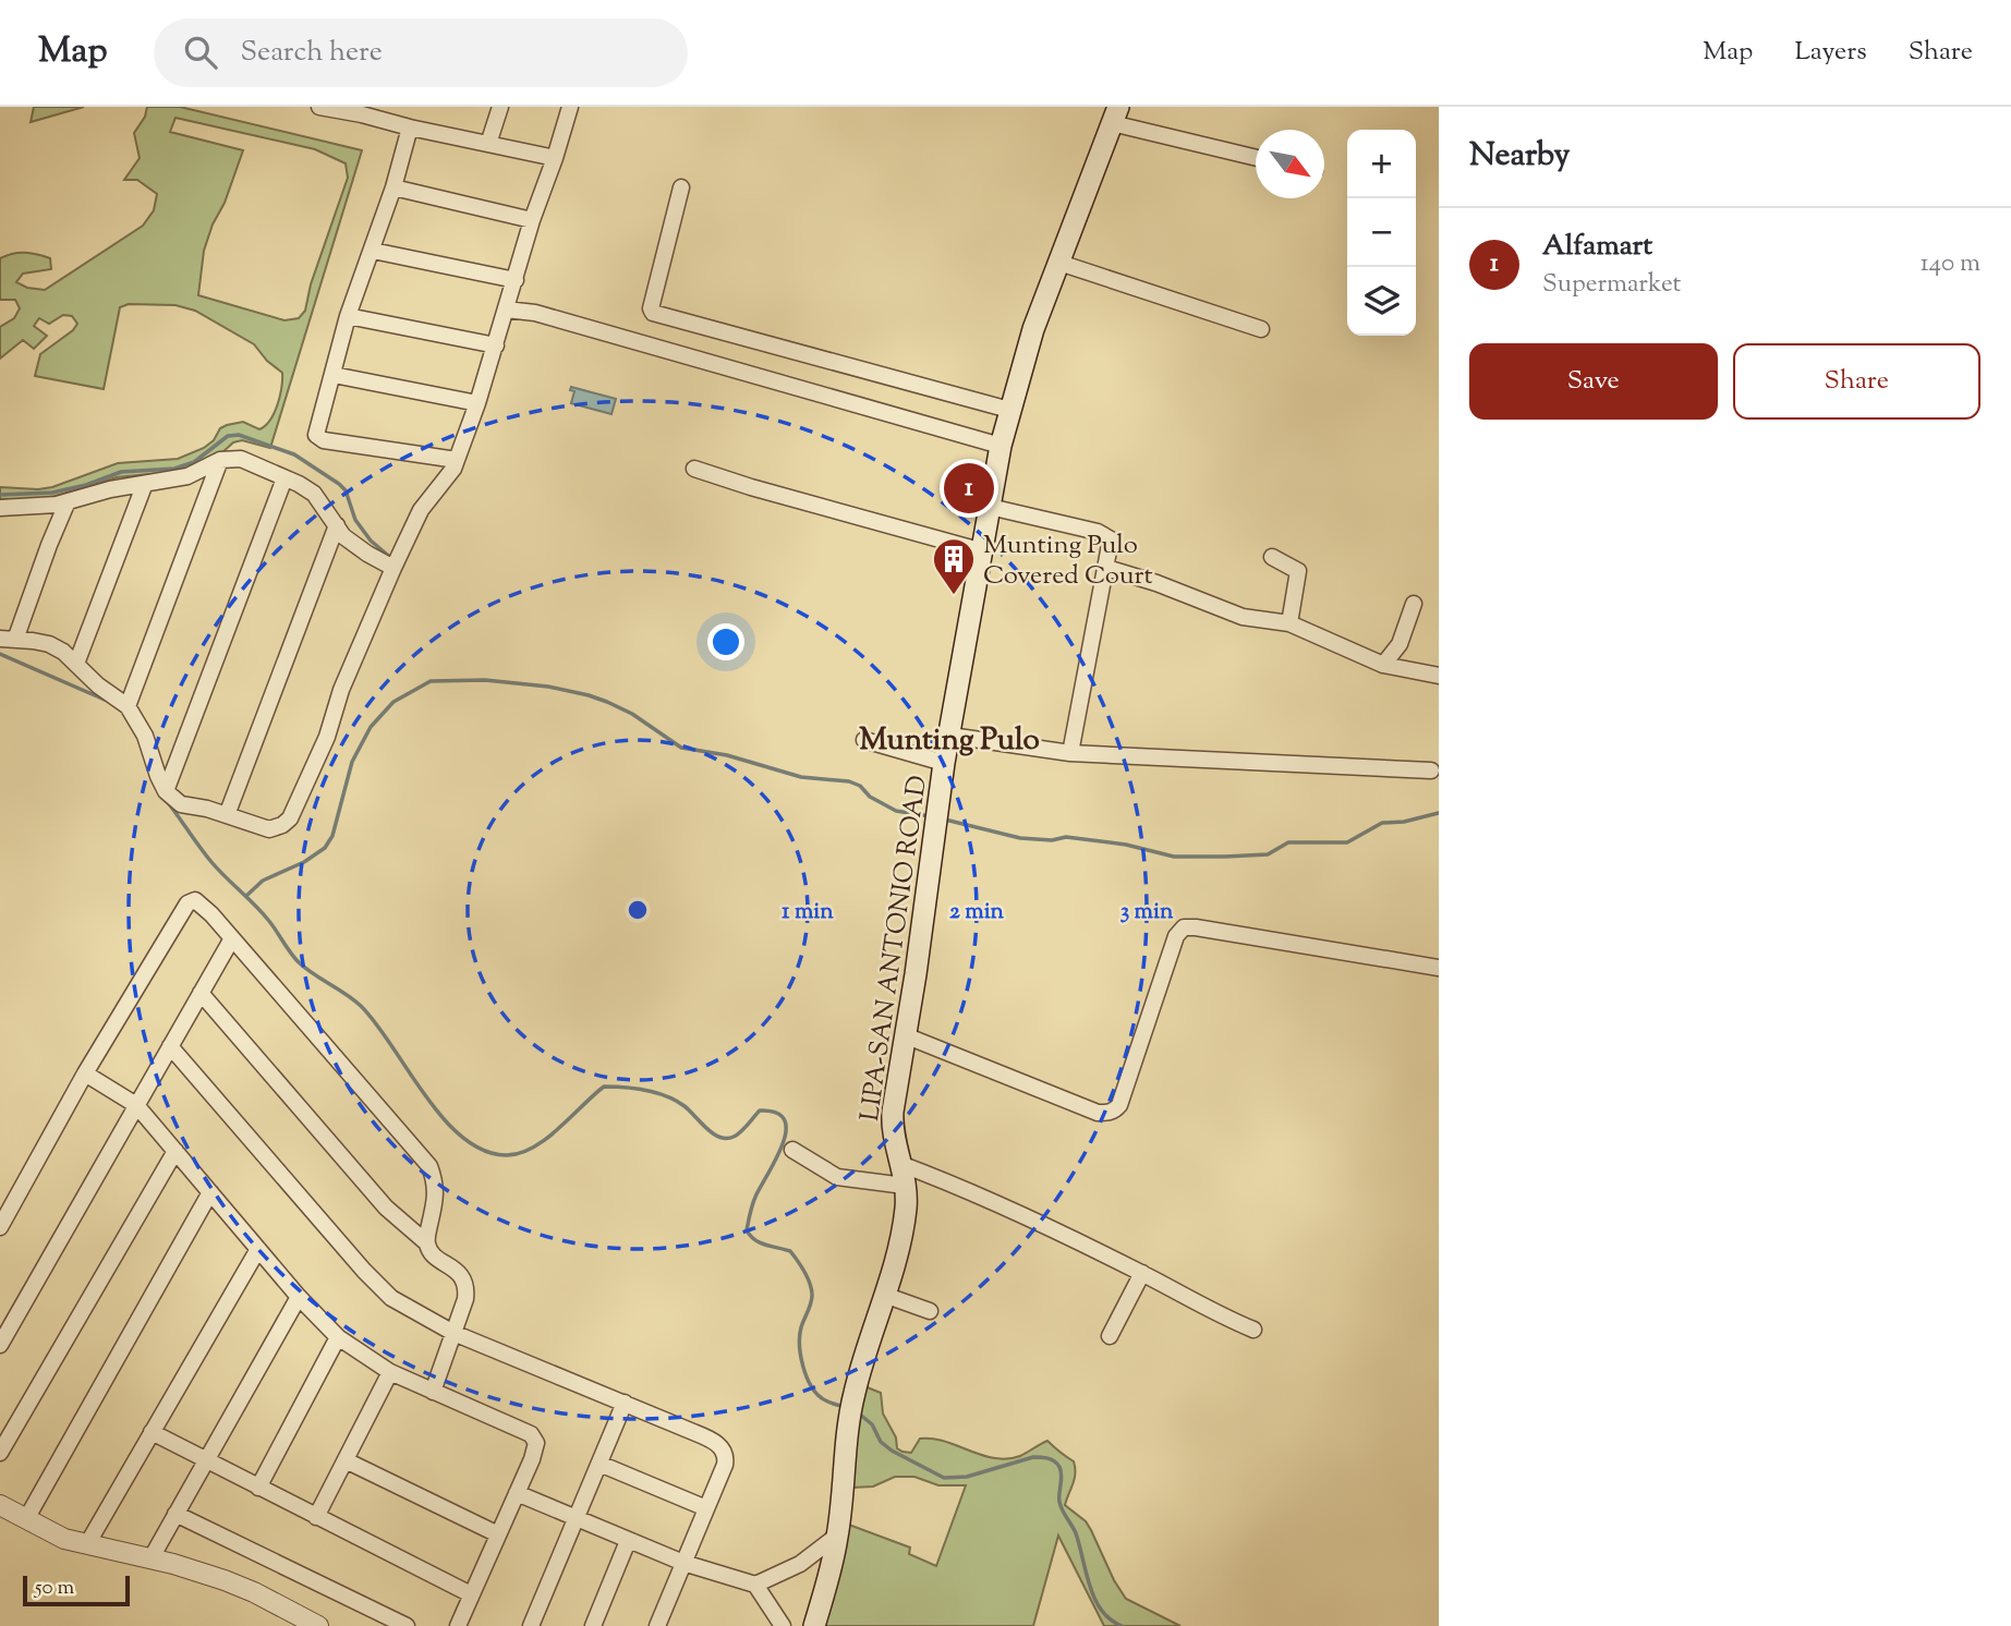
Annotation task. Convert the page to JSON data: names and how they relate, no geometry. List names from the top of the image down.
{
  "streets": {
    "main road": ["LIPA-SAN ANTONIO ROAD"]
  },
  "districts": ["Munting Pulo"],
  "places": {
    "building": ["Munting Pulo Covered Court"]
  },
  "scale_bar": "50 m",
  "north": "bottom right",
  "page": {
    "header": "Map",
    "search": "Search here",
    "nav": ["Map", "Layers", "Share"],
    "heading": "Nearby",
    "map_buttons": ["+", "−"],
    "list": [
      {
        "mark": "1",
        "name": "Alfamart",
        "note": "Supermarket",
        "value": "140 m"
      }
    ],
    "buttons": ["Save", "Share"],
    "pins": "1",
    "scale": "50 m"
  },
  "rings": ["1 min", "2 min", "3 min"]
}
